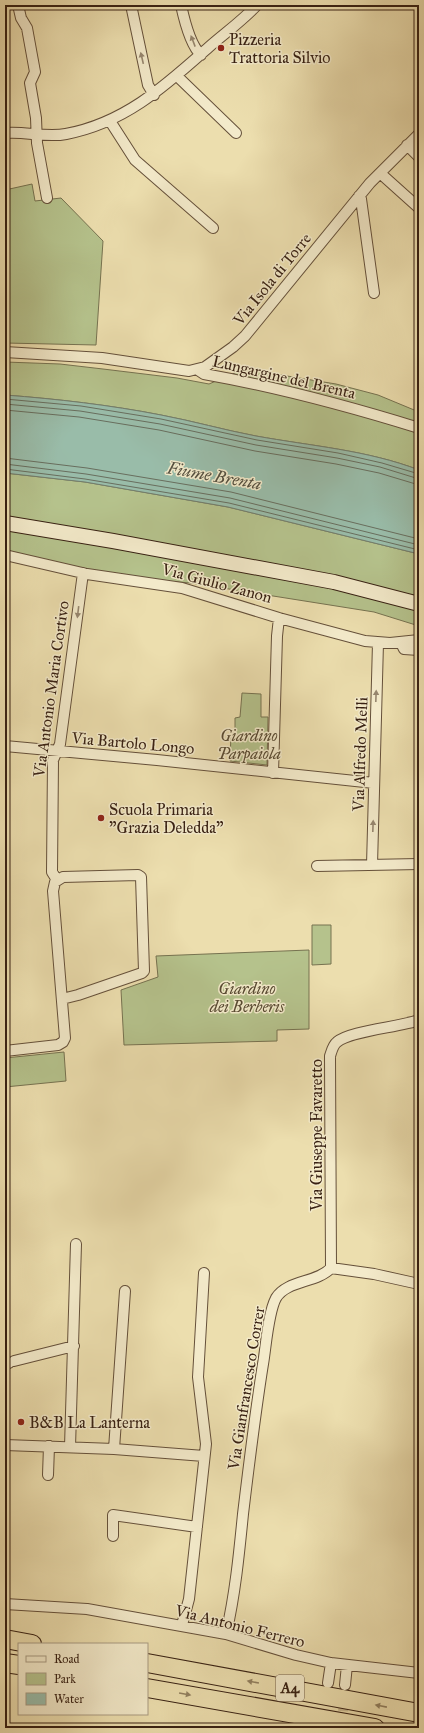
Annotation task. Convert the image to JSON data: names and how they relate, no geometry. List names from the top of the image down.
{
  "streets": {
    "highway": ["A4"],
    "street": [
      "Via Isola di Torre",
      "Lungargine del Brenta",
      "Via Giulio Zanon",
      "Via Antonio Maria Cortivo",
      "Via Bartolo Longo",
      "Via Alfredo Melli",
      "Via Giuseppe Favaretto",
      "Via Gianfrancesco Correr",
      "Via Antonio Ferrero"
    ]
  },
  "crossings": [
    ["Via Isola di Torre", "Lungargine del Brenta"],
    ["Via Giulio Zanon", "Via Antonio Maria Cortivo"],
    ["Via Giulio Zanon", "Via Alfredo Melli"],
    ["Via Antonio Maria Cortivo", "Via Bartolo Longo"],
    ["Via Bartolo Longo", "Via Alfredo Melli"],
    ["Via Giuseppe Favaretto", "Via Gianfrancesco Correr"],
    ["Via Gianfrancesco Correr", "Via Antonio Ferrero"]
  ],
  "one_way": ["Via Alfredo Melli"],
  "water": ["Fiume Brenta"],
  "parks": ["Giardino Parpaiola", "Giardino dei Berberis"],
  "places": ["Pizzeria Trattoria Silvio", "Scuola Primaria \"Grazia Deledda\"", "B&B La Lanterna"],
  "legend": ["Road", "Park", "Water"]
}
